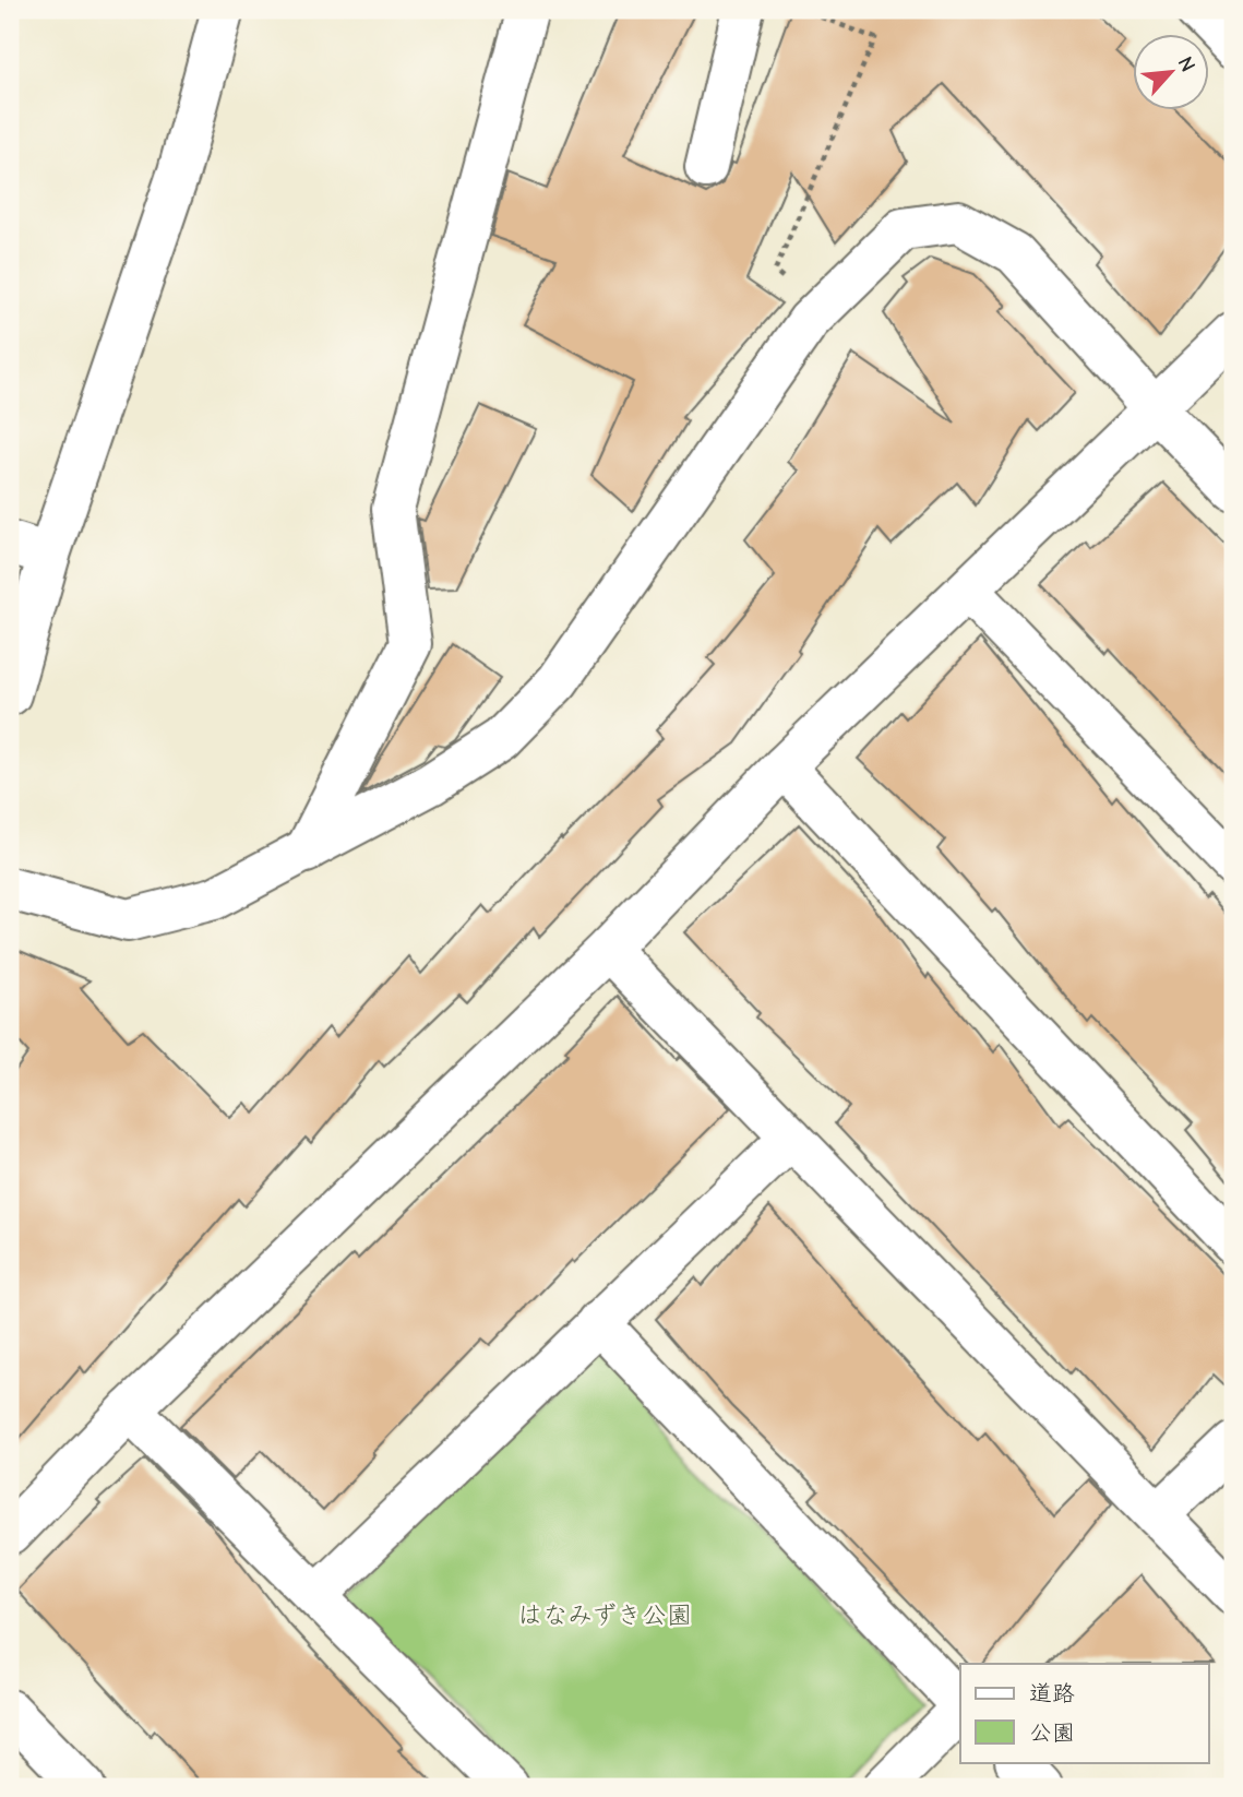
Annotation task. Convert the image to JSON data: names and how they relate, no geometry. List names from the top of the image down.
{
  "parks": ["はなみずき公園"],
  "legend": ["道路", "公園"],
  "north": "top right"
}
